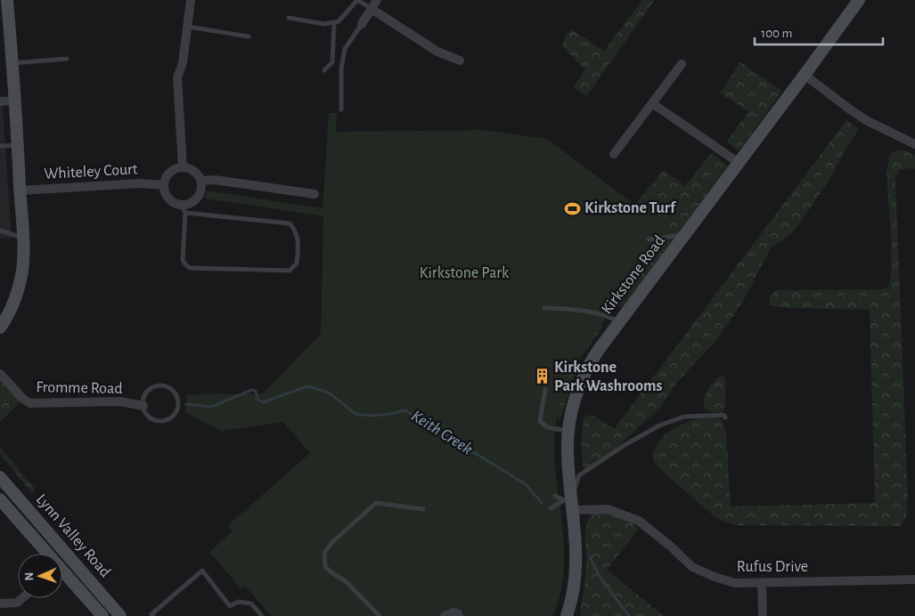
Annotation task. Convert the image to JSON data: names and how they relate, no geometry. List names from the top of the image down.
{
  "streets": {
    "street": [
      "Whiteley Court",
      "Kirkstone Road",
      "Fromme Road",
      "Lynn Valley Road",
      "Rufus Drive"
    ]
  },
  "crossings": [
    ["Kirkstone Road", "Rufus Drive"]
  ],
  "water": ["Keith Creek"],
  "parks": ["Kirkstone Park"],
  "places": {
    "sports": ["Kirkstone Turf"],
    "building": ["Kirkstone Park Washrooms"]
  },
  "scale_bar": "100 m",
  "north": "left"
}
